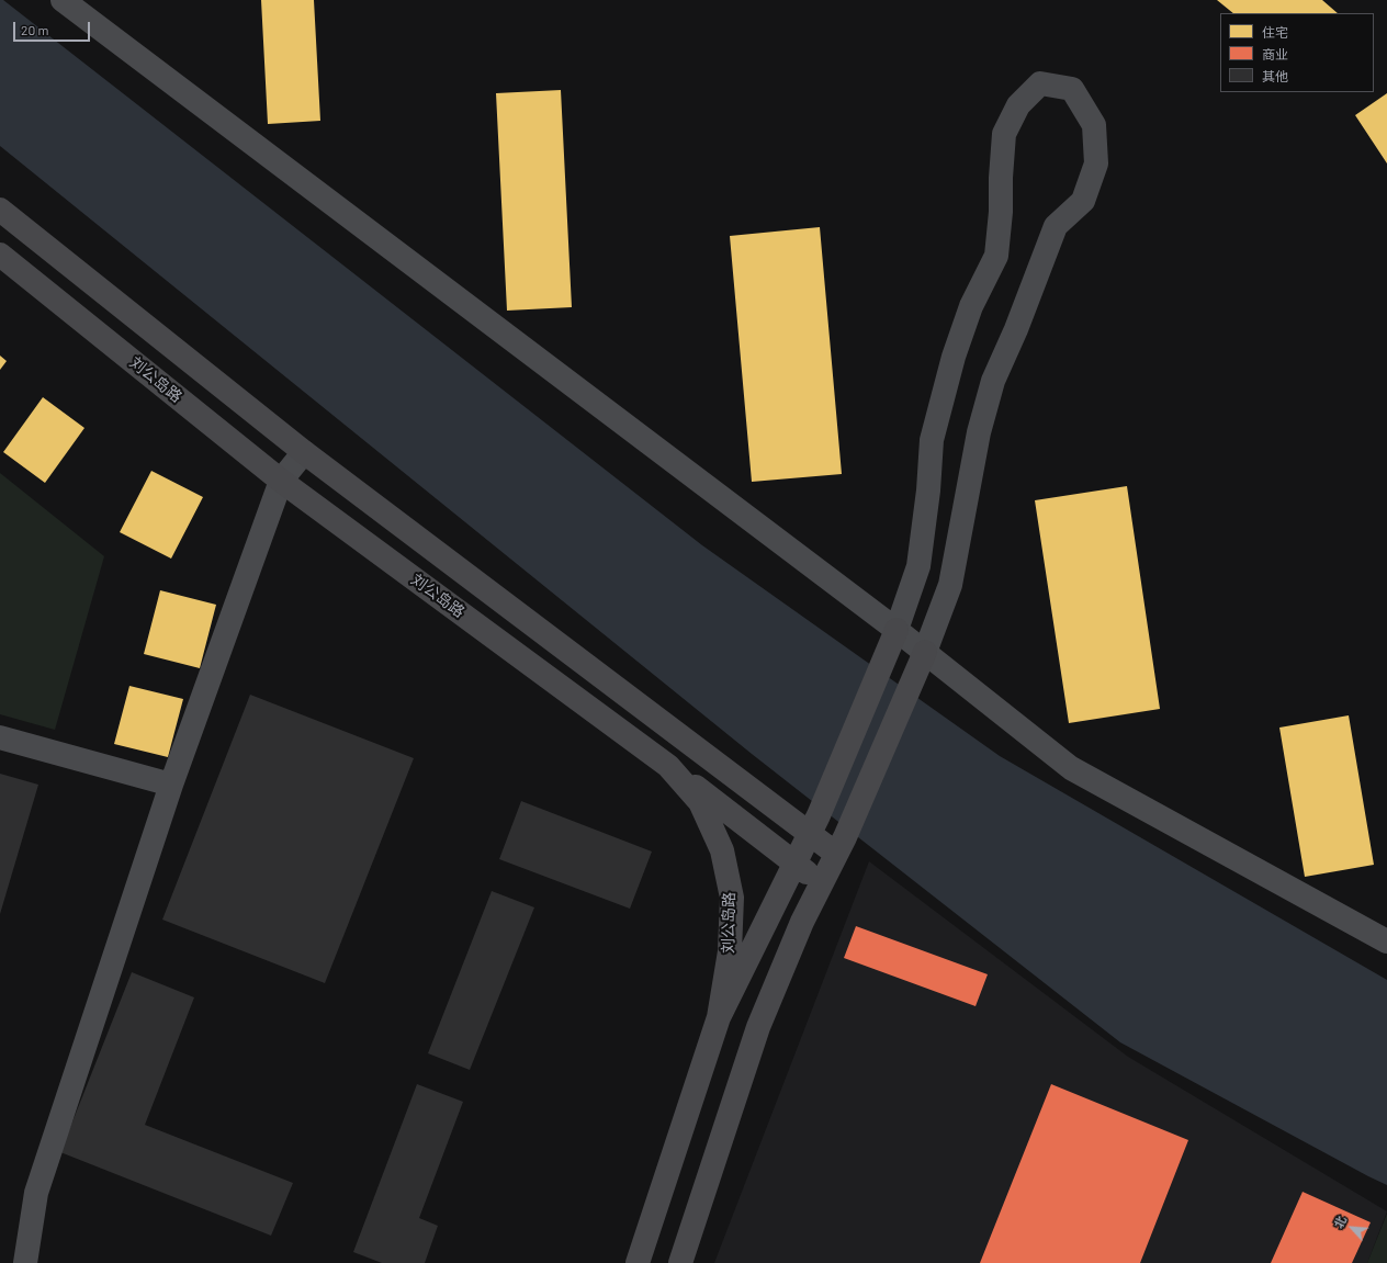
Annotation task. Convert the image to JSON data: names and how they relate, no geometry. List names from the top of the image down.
{
  "streets": {
    "main road": ["刘公岛路"]
  },
  "legend": ["住宅", "商业", "其他"],
  "scale_bar": "20 m",
  "north": "top left"
}
